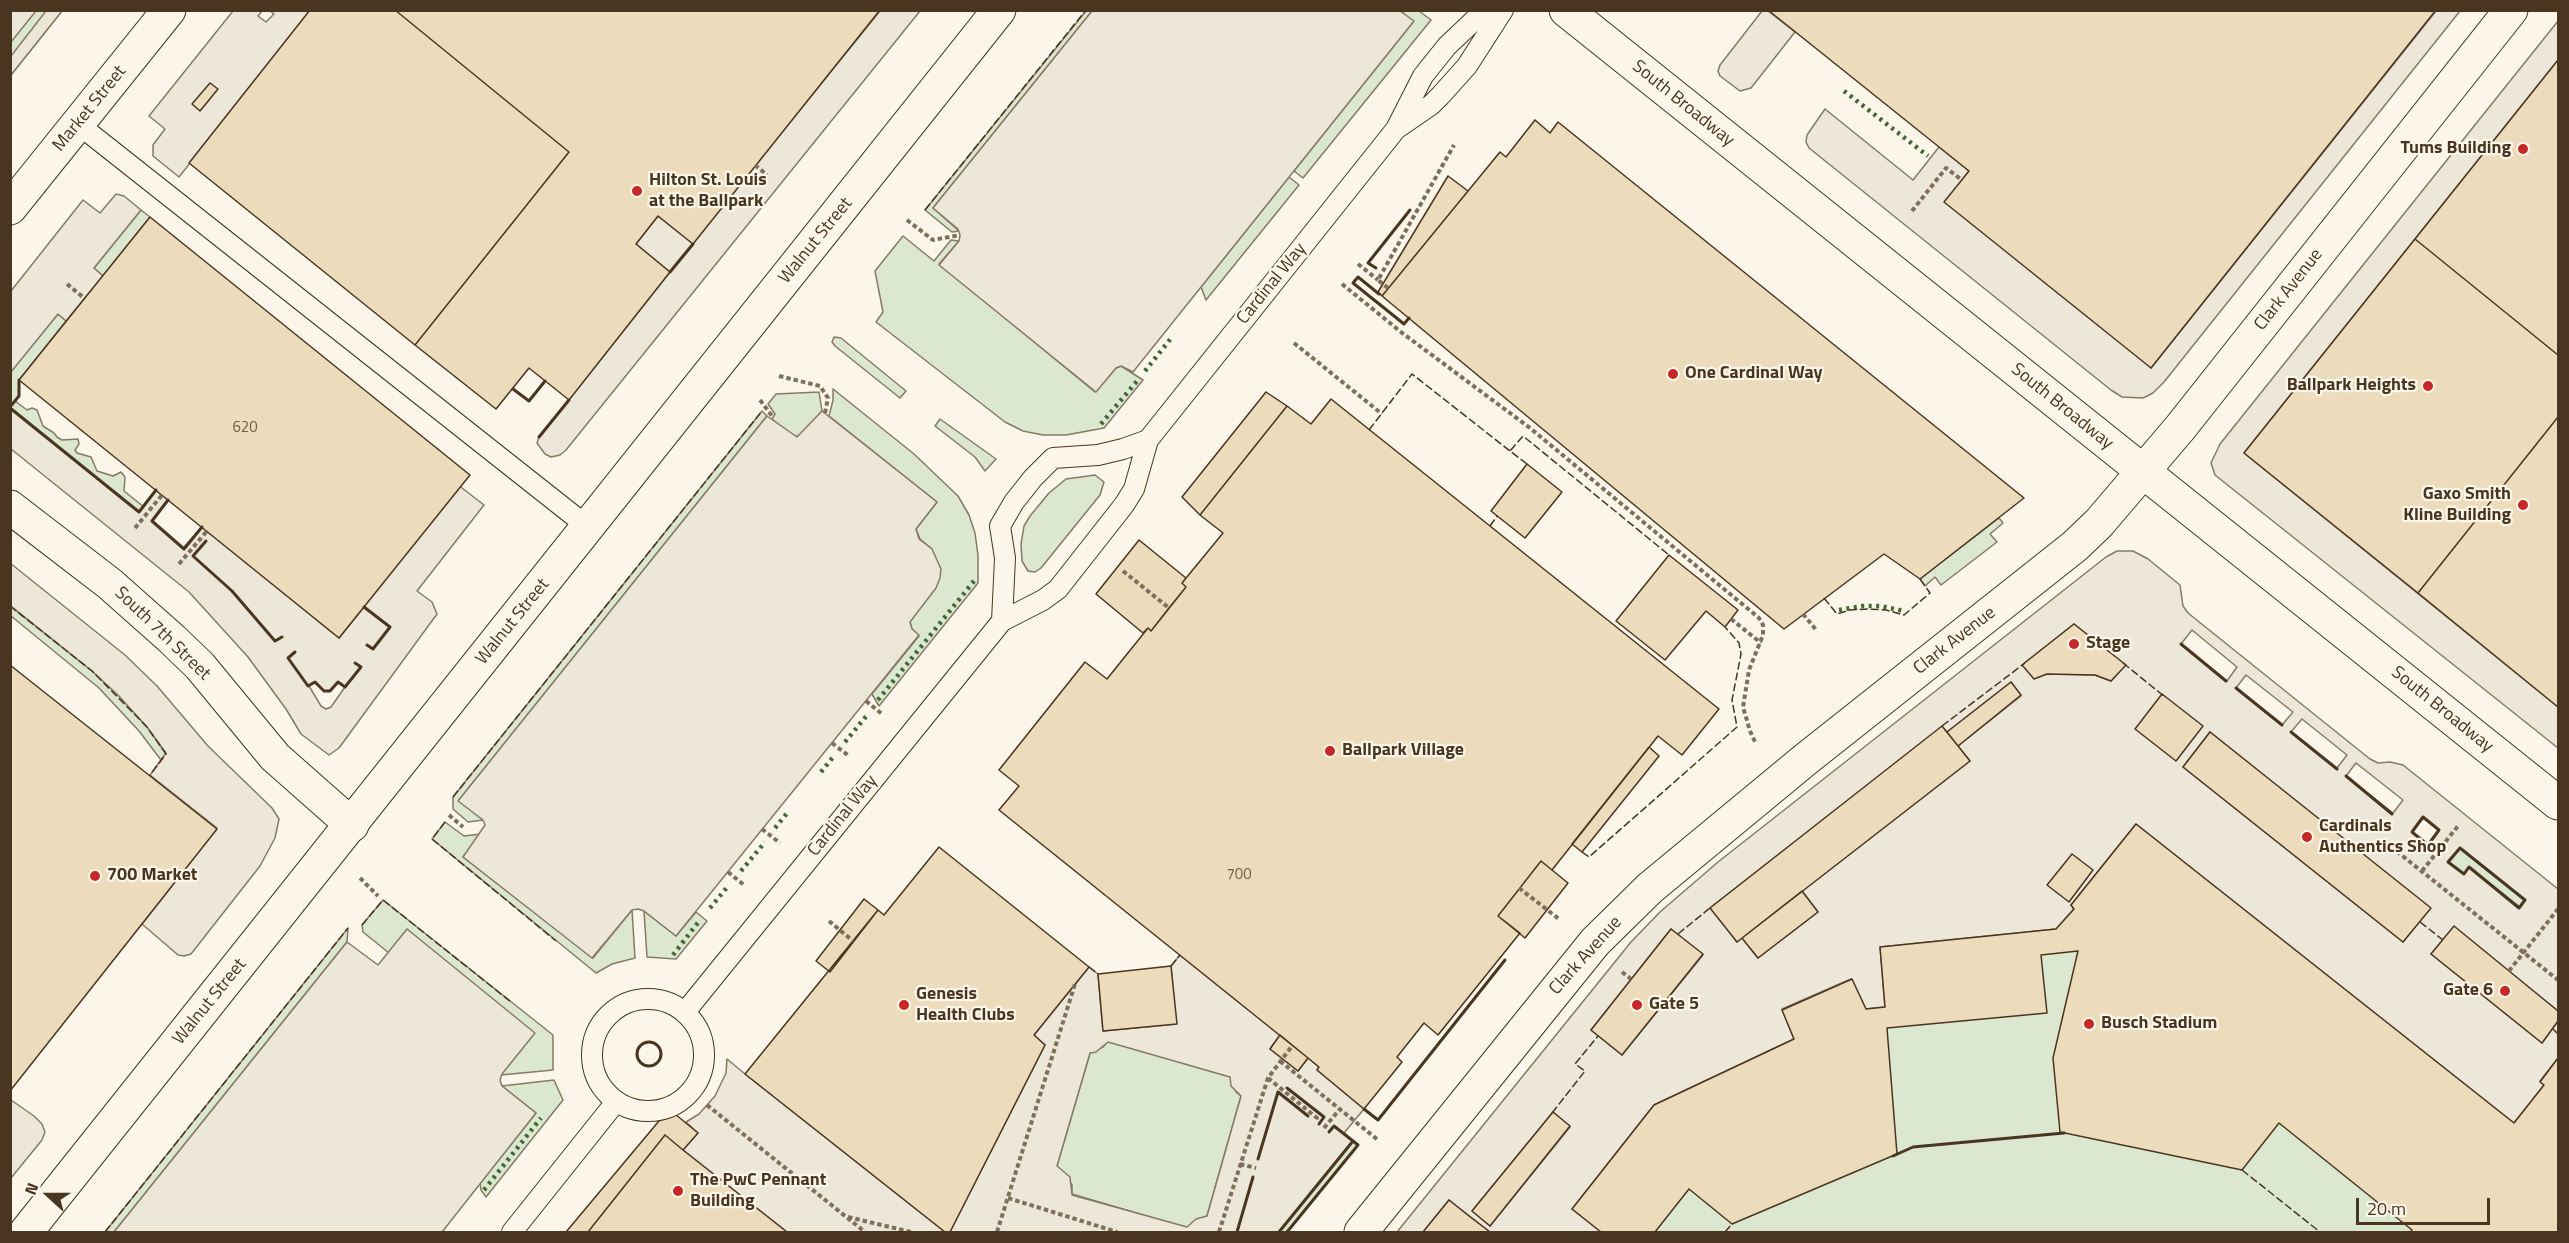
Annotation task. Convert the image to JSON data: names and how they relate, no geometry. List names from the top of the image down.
{
  "streets": {
    "street": [
      "South Broadway",
      "Market Street",
      "Walnut Street",
      "Clark Avenue",
      "South 7th Street"
    ],
    "lane": ["Cardinal Way"]
  },
  "crossings": [
    ["South Broadway", "Clark Avenue"],
    ["Walnut Street", "South 7th Street"]
  ],
  "places": [
    "Tums Building",
    "Hilton St. Louis at the Ballpark",
    "One Cardinal Way",
    "Ballpark Heights",
    "Gaxo Smith Kline Building",
    "Stage",
    "Ballpark Village",
    "Cardinals Authentics Shop",
    "700 Market",
    "Gate 6",
    "Genesis Health Clubs",
    "Gate 5",
    "Busch Stadium",
    "The PwC Pennant Building"
  ],
  "house_numbers": ["620", "700"],
  "scale_bar": "20 m",
  "north": "left"
}
